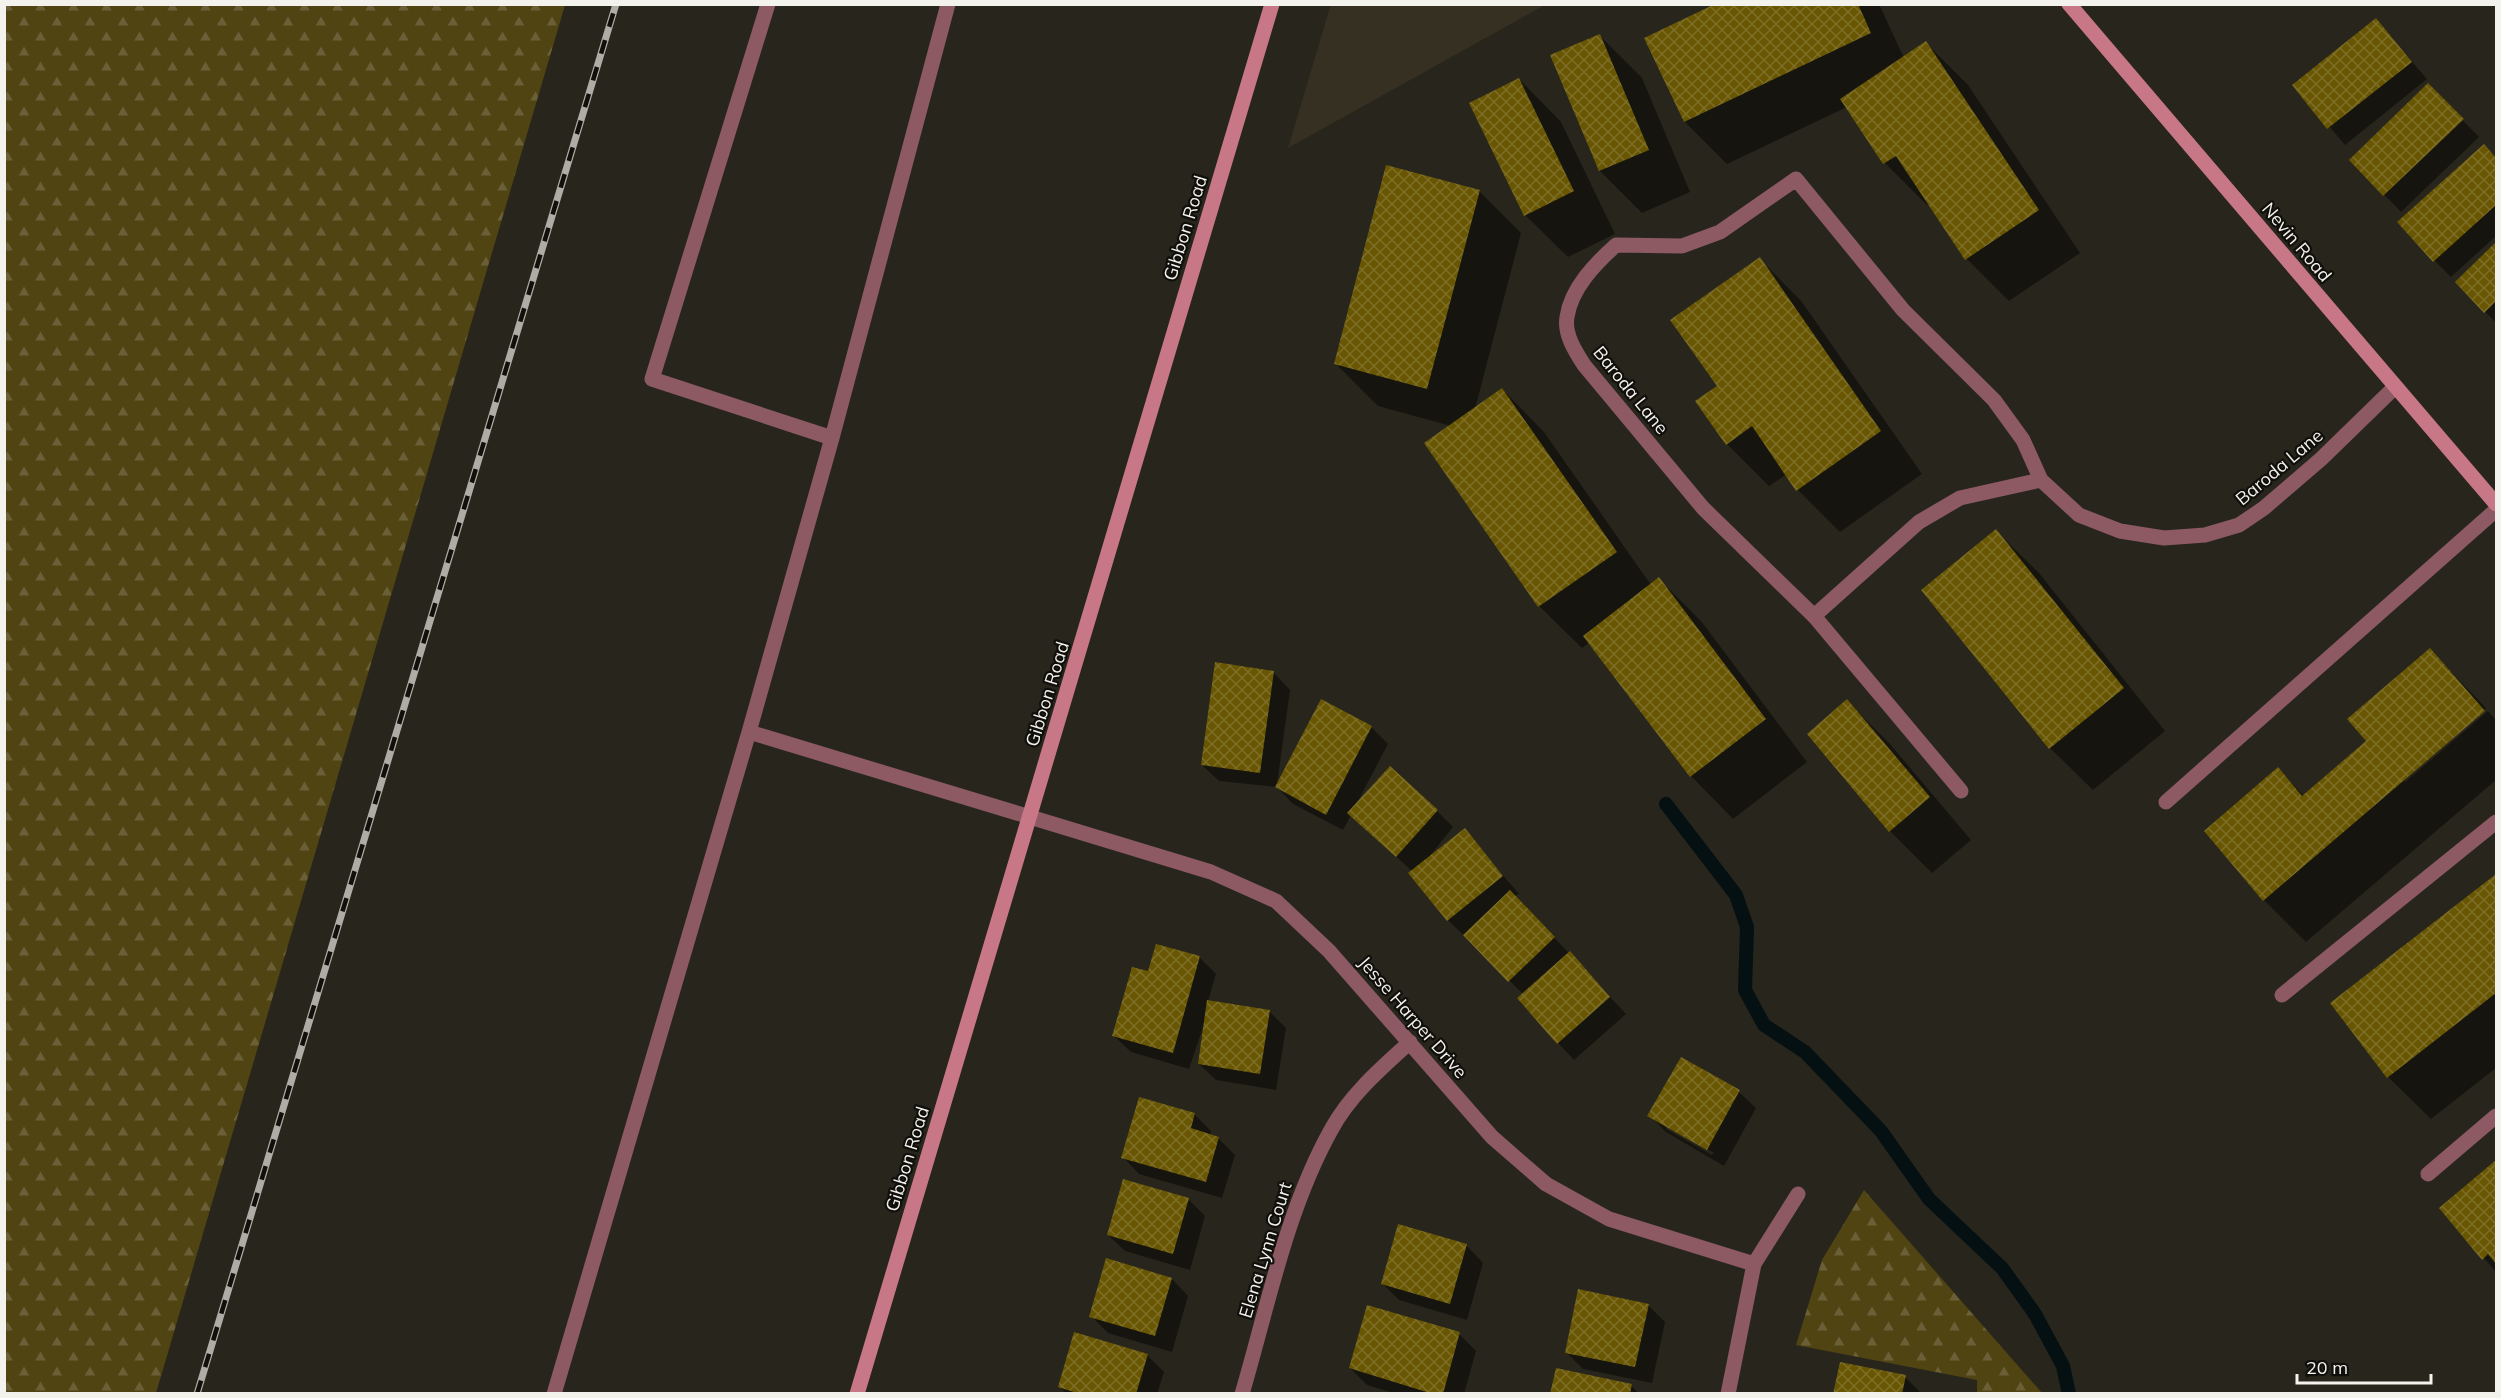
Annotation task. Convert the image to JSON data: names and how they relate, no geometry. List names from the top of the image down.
{
  "streets": {
    "main road": ["Gibbon Road", "Nevin Road"],
    "street": ["Baroda Lane", "Jesse Harper Drive", "Elena Lynn Court"]
  },
  "crossings": [
    ["Gibbon Road", "Jesse Harper Drive"],
    ["Nevin Road", "Baroda Lane"],
    ["Jesse Harper Drive", "Elena Lynn Court"]
  ],
  "scale_bar": "20 m"
}
